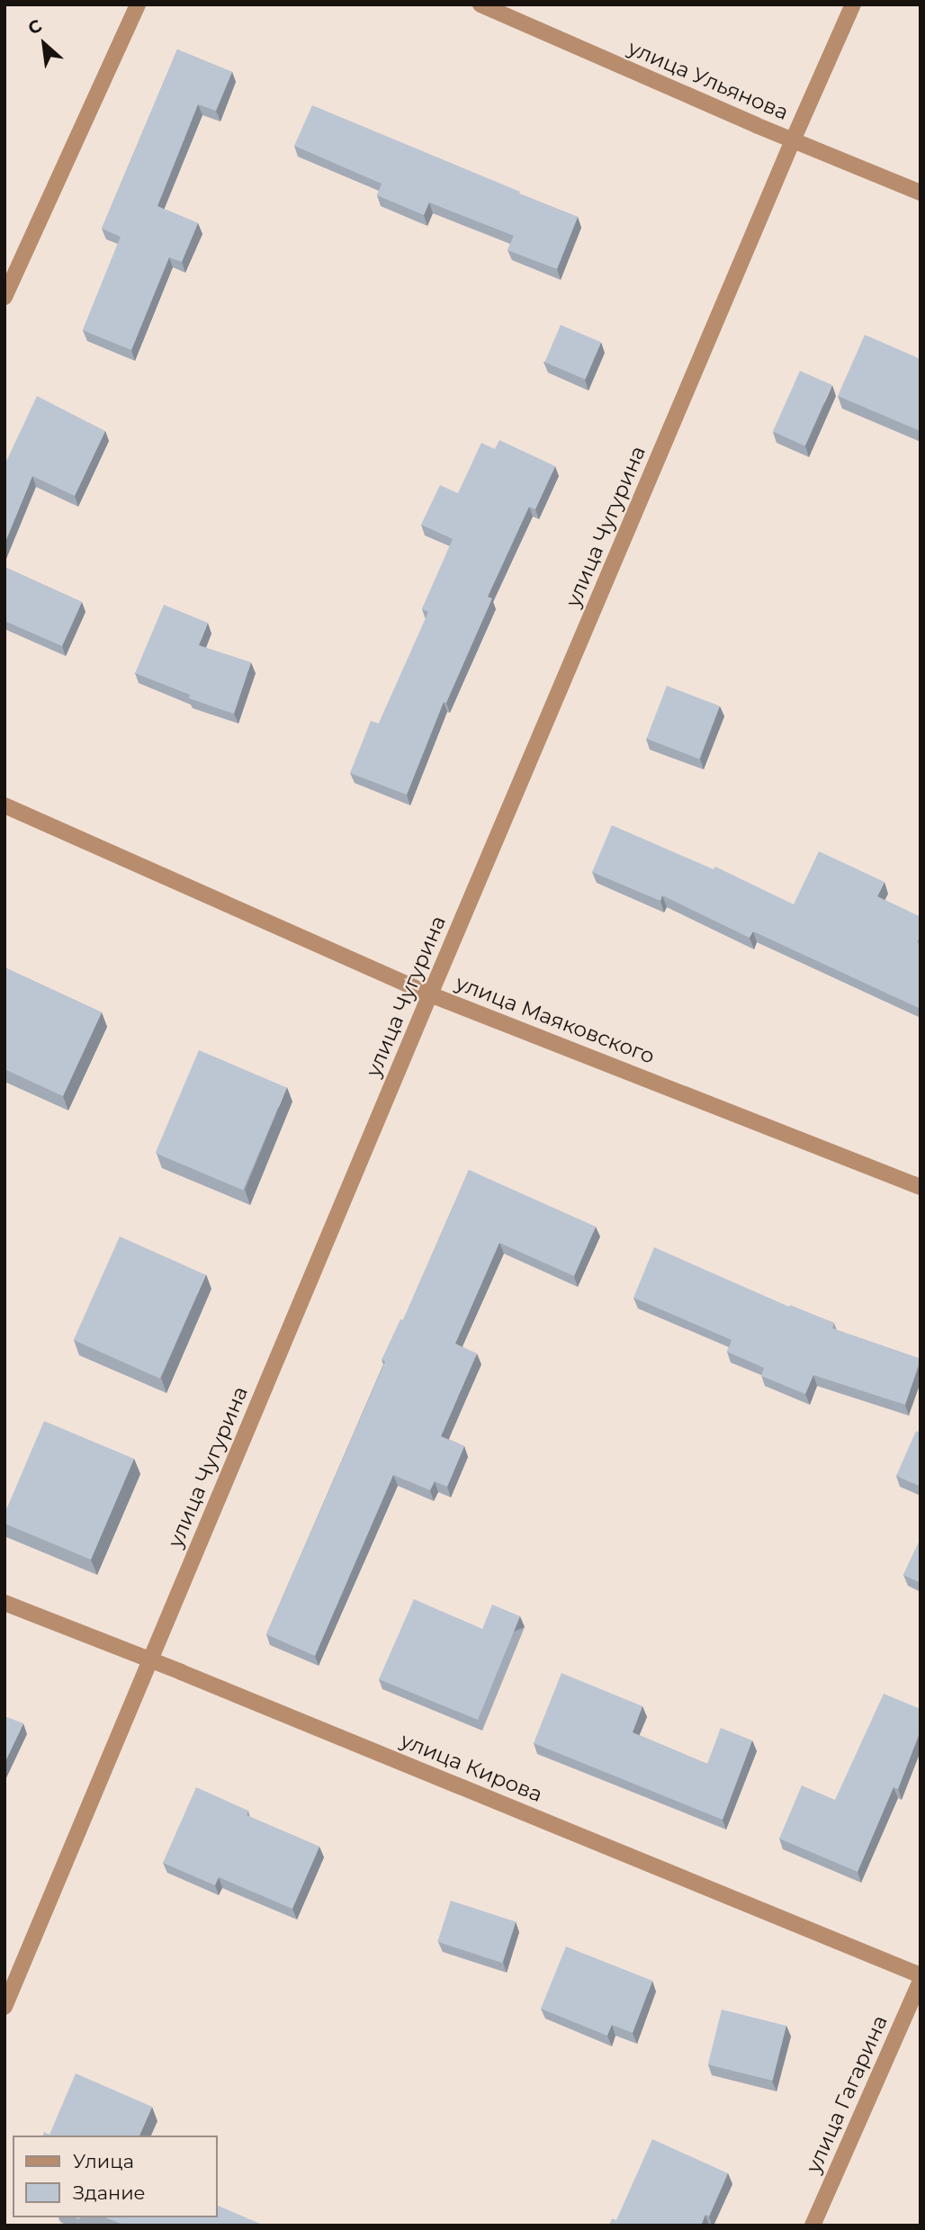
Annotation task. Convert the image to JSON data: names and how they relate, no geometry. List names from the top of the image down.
{
  "streets": {
    "street": [
      "улица Ульянова",
      "улица Чугурина",
      "улица Маяковского",
      "улица Кирова",
      "улица Гагарина"
    ]
  },
  "crossings": [
    ["улица Ульянова", "улица Чугурина"],
    ["улица Чугурина", "улица Маяковского"],
    ["улица Чугурина", "улица Кирова"],
    ["улица Кирова", "улица Гагарина"]
  ],
  "legend": ["Улица", "Здание"],
  "north": "top left"
}
